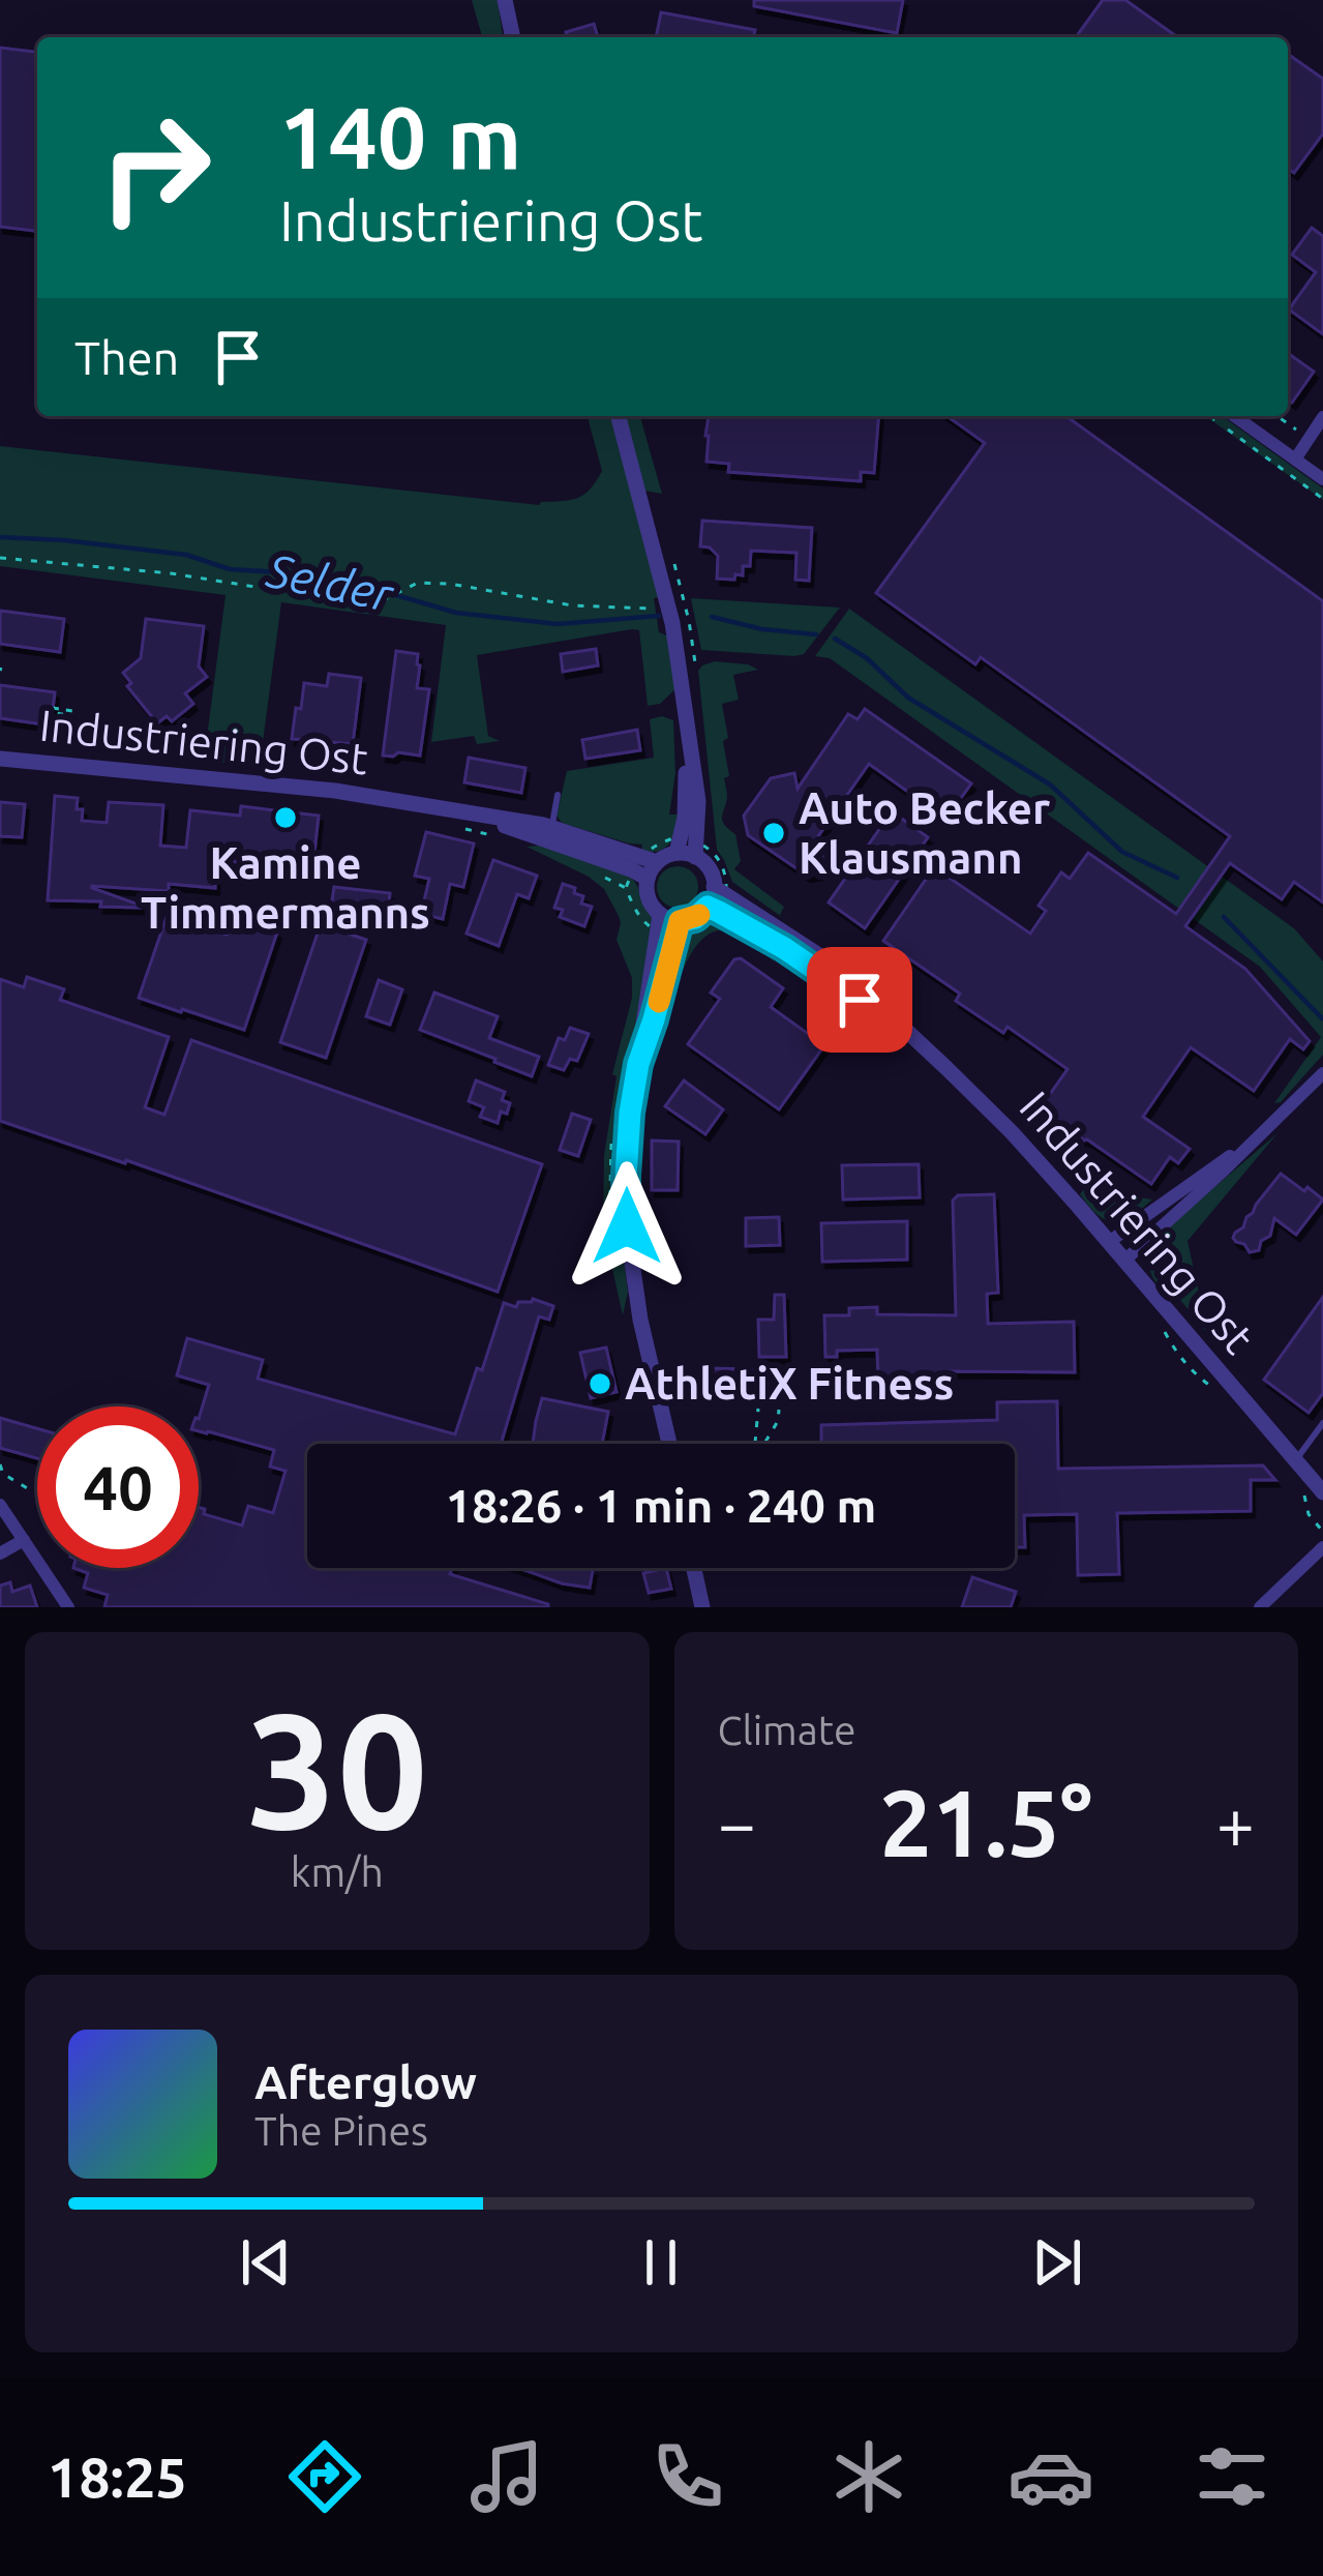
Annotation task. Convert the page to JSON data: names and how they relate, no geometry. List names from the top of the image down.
{
  "streets": {
    "street": ["Industriering Ost"]
  },
  "water": ["Selder"],
  "places": ["Kamine Timmermanns", "Auto Becker Klausmann", "AthletiX Fitness"],
  "page": {
    "turn": ["140 m", "Industriering Ost"],
    "then": "Then",
    "limit": "40",
    "trip": "18:26 · 1 min · 240 m",
    "tile": [
      ["30", "km/h"],
      "Climate"
    ],
    "heat": ["−", "21.5°", "+"],
    "song": ["Afterglow", "The Pines"],
    "tabs": "18:25"
  }
}
